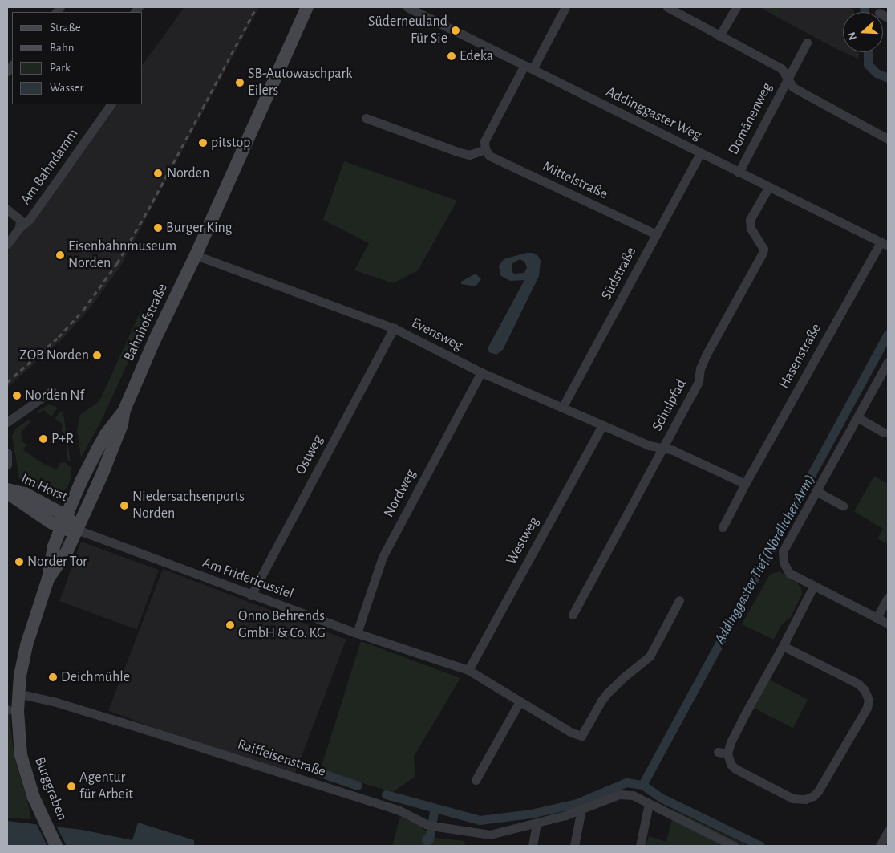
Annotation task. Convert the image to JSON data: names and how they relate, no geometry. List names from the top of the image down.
{
  "streets": {
    "main road": ["Bahnhofstraße", "Im Horst", "Burggraben"],
    "street": [
      "Addinggaster Weg",
      "Domänenweg",
      "Am Bahndamm",
      "Mittelstraße",
      "Südstraße",
      "Evensweg",
      "Hasenstraße",
      "Schulpfad",
      "Ostweg",
      "Nordweg",
      "Westweg",
      "Am Fridericussiel",
      "Raiffeisenstraße"
    ]
  },
  "crossings": [
    ["Addinggaster Weg", "Domänenweg"],
    ["Addinggaster Weg", "Südstraße"],
    ["Addinggaster Weg", "Hasenstraße"],
    ["Addinggaster Weg", "Schulpfad"],
    ["Mittelstraße", "Südstraße"],
    ["Südstraße", "Evensweg"],
    ["Bahnhofstraße", "Evensweg"],
    ["Bahnhofstraße", "Im Horst"],
    ["Bahnhofstraße", "Am Fridericussiel"],
    ["Bahnhofstraße", "Raiffeisenstraße"],
    ["Bahnhofstraße", "Burggraben"],
    ["Evensweg", "Schulpfad"],
    ["Evensweg", "Ostweg"],
    ["Evensweg", "Nordweg"],
    ["Evensweg", "Westweg"],
    ["Ostweg", "Am Fridericussiel"],
    ["Im Horst", "Am Fridericussiel"],
    ["Nordweg", "Am Fridericussiel"],
    ["Westweg", "Am Fridericussiel"],
    ["Raiffeisenstraße", "Burggraben"]
  ],
  "water": ["Addinggaster Tief (Nördlicher Arm)"],
  "places": [
    "Süderneuland Für Sie",
    "Edeka",
    "SB-Autowaschpark Eilers",
    "pitstop",
    "Norden",
    "Burger King",
    "Eisenbahnmuseum Norden",
    "ZOB Norden",
    "Norden Nf",
    "P+R",
    "Niedersachsenports Norden",
    "Norder Tor",
    "Onno Behrends GmbH & Co. KG",
    "Deichmühle",
    "Agentur für Arbeit"
  ],
  "legend": [
    "Straße",
    "Bahn",
    "Park",
    "Wasser"
  ],
  "north": "left"
}
